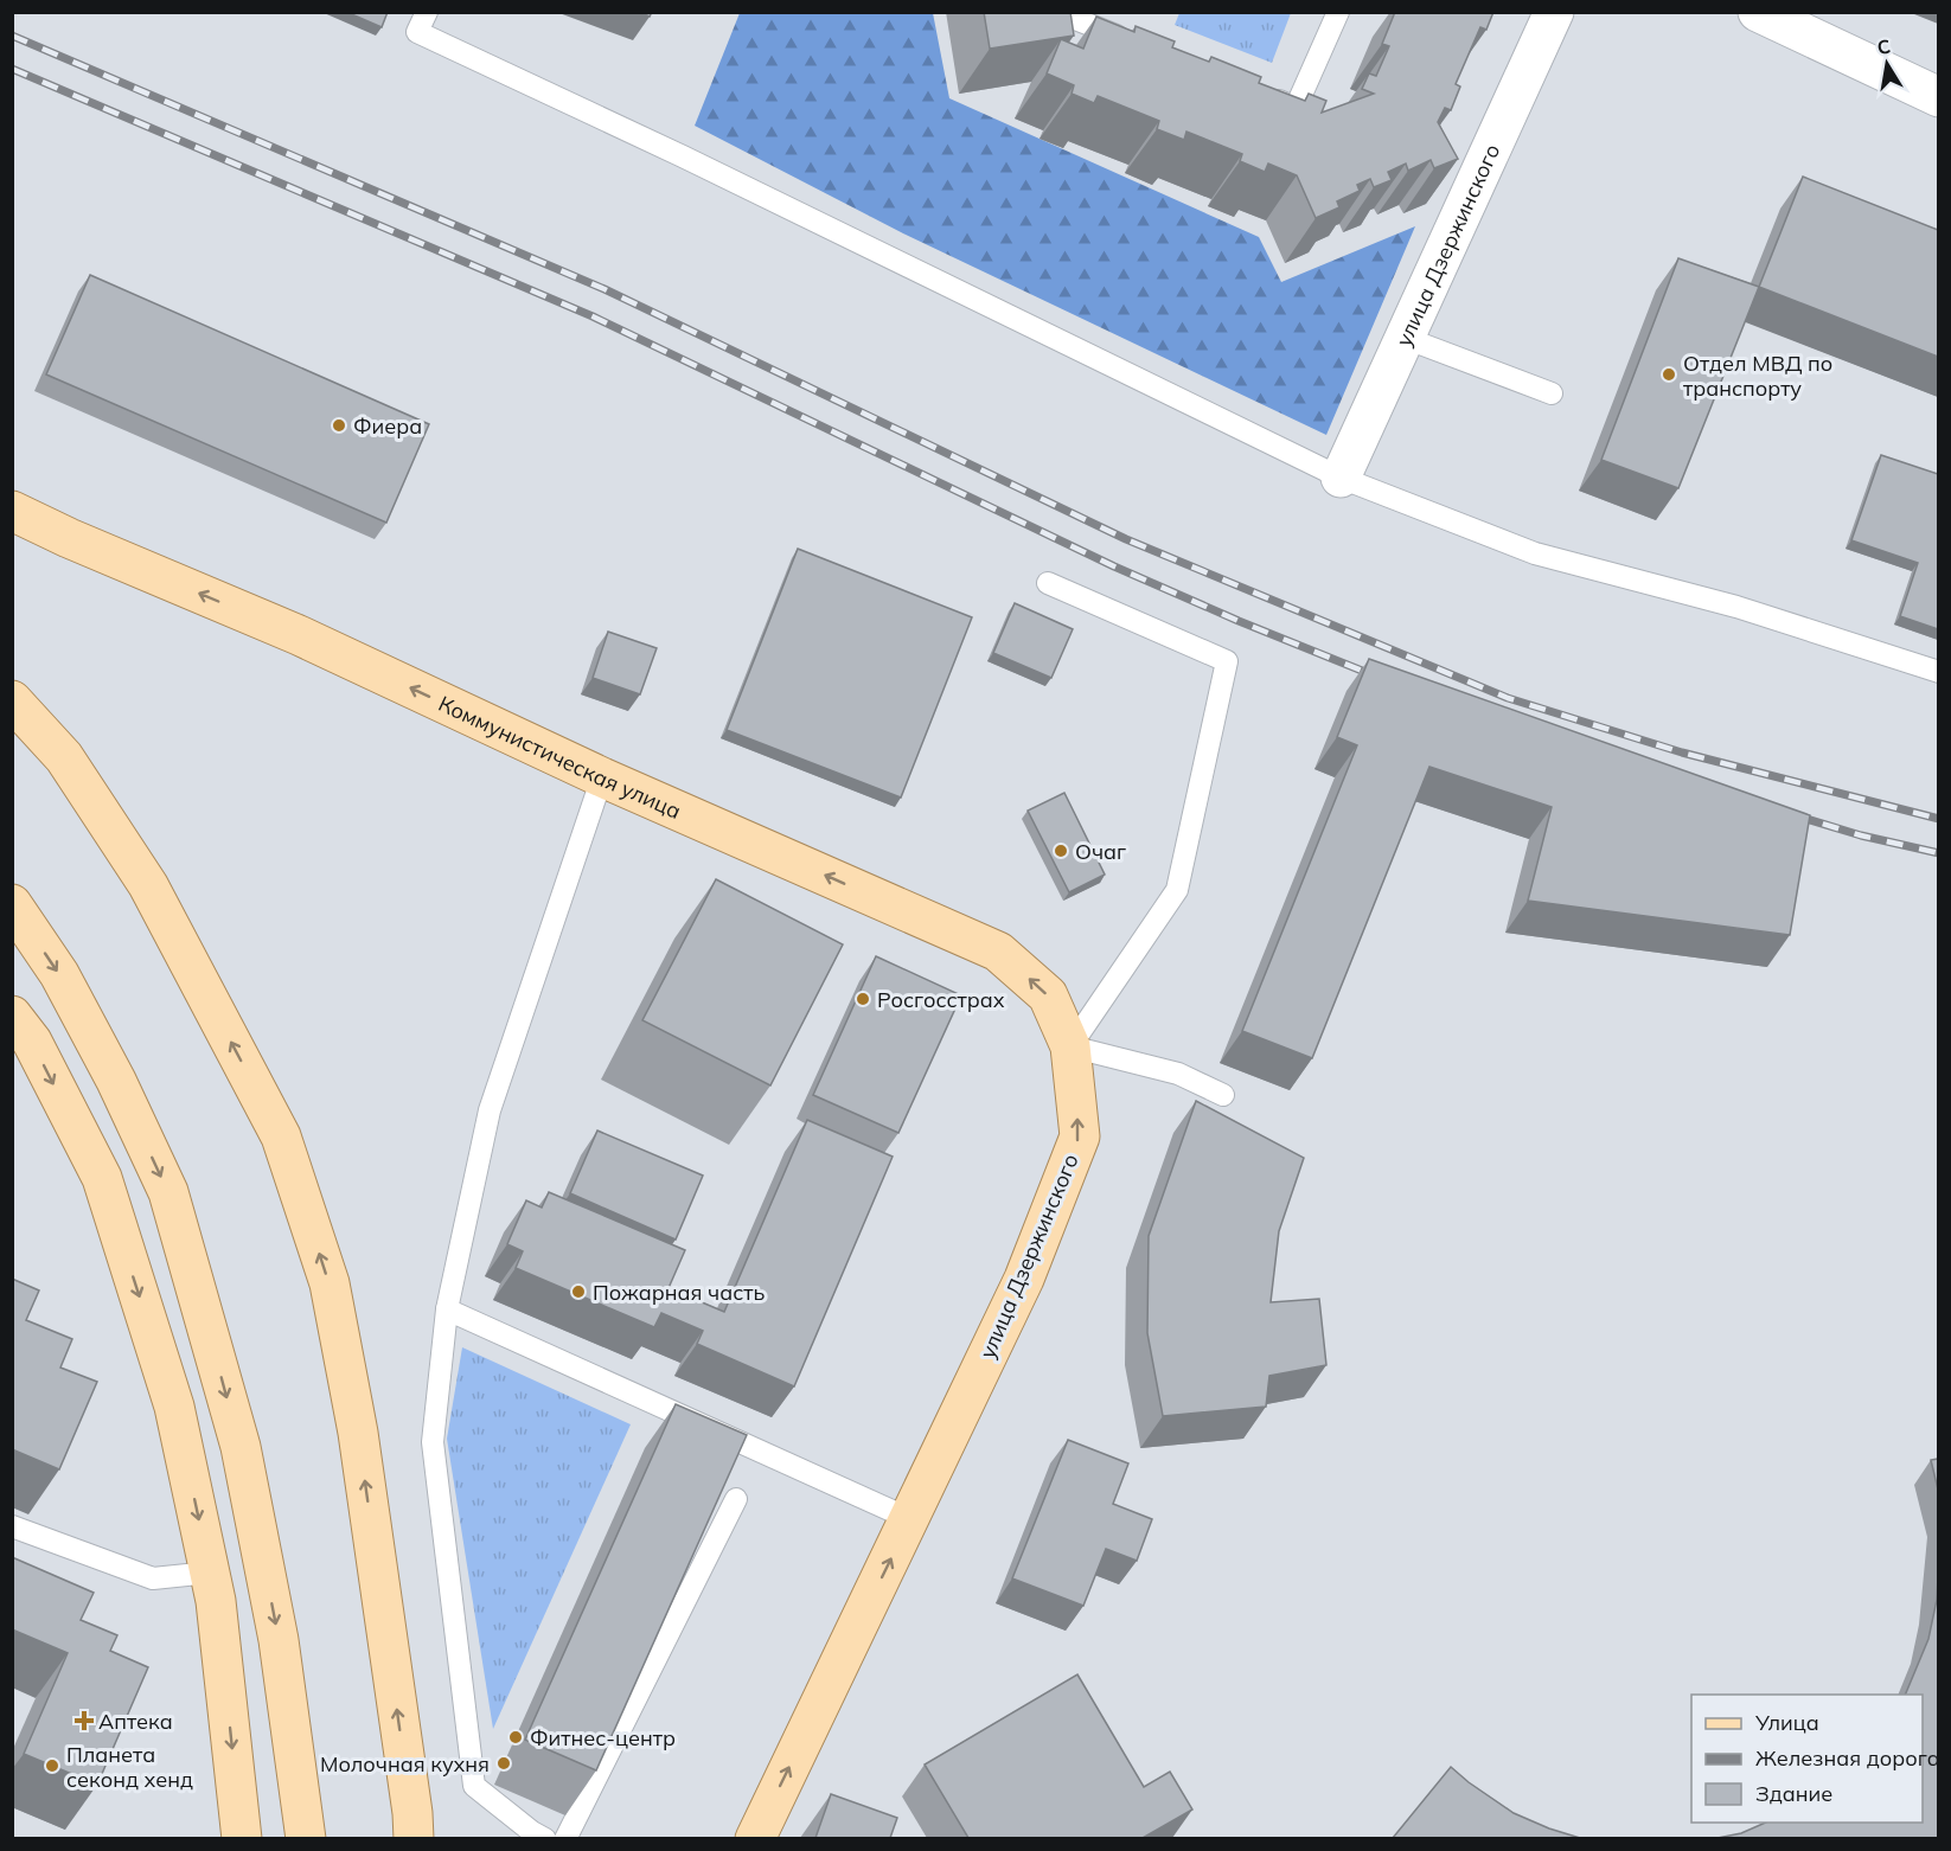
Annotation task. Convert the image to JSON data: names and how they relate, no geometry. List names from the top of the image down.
{
  "streets": {
    "main road": ["улица Дзержинского", "Коммунистическая улица"]
  },
  "crossings": [
    ["улица Дзержинского", "Коммунистическая улица"]
  ],
  "one_way": ["улица Дзержинского", "Коммунистическая улица"],
  "places": {
    "other": [
      "Отдел МВД по транспорту",
      "Фиера",
      "Очаг",
      "Росгосстрах",
      "Пожарная часть",
      "Фитнес-центр",
      "Молочная кухня",
      "Планета секонд хенд"
    ],
    "health": ["Аптека"]
  },
  "legend": ["Улица", "Железная дорога", "Здание"],
  "north": "top"
}
